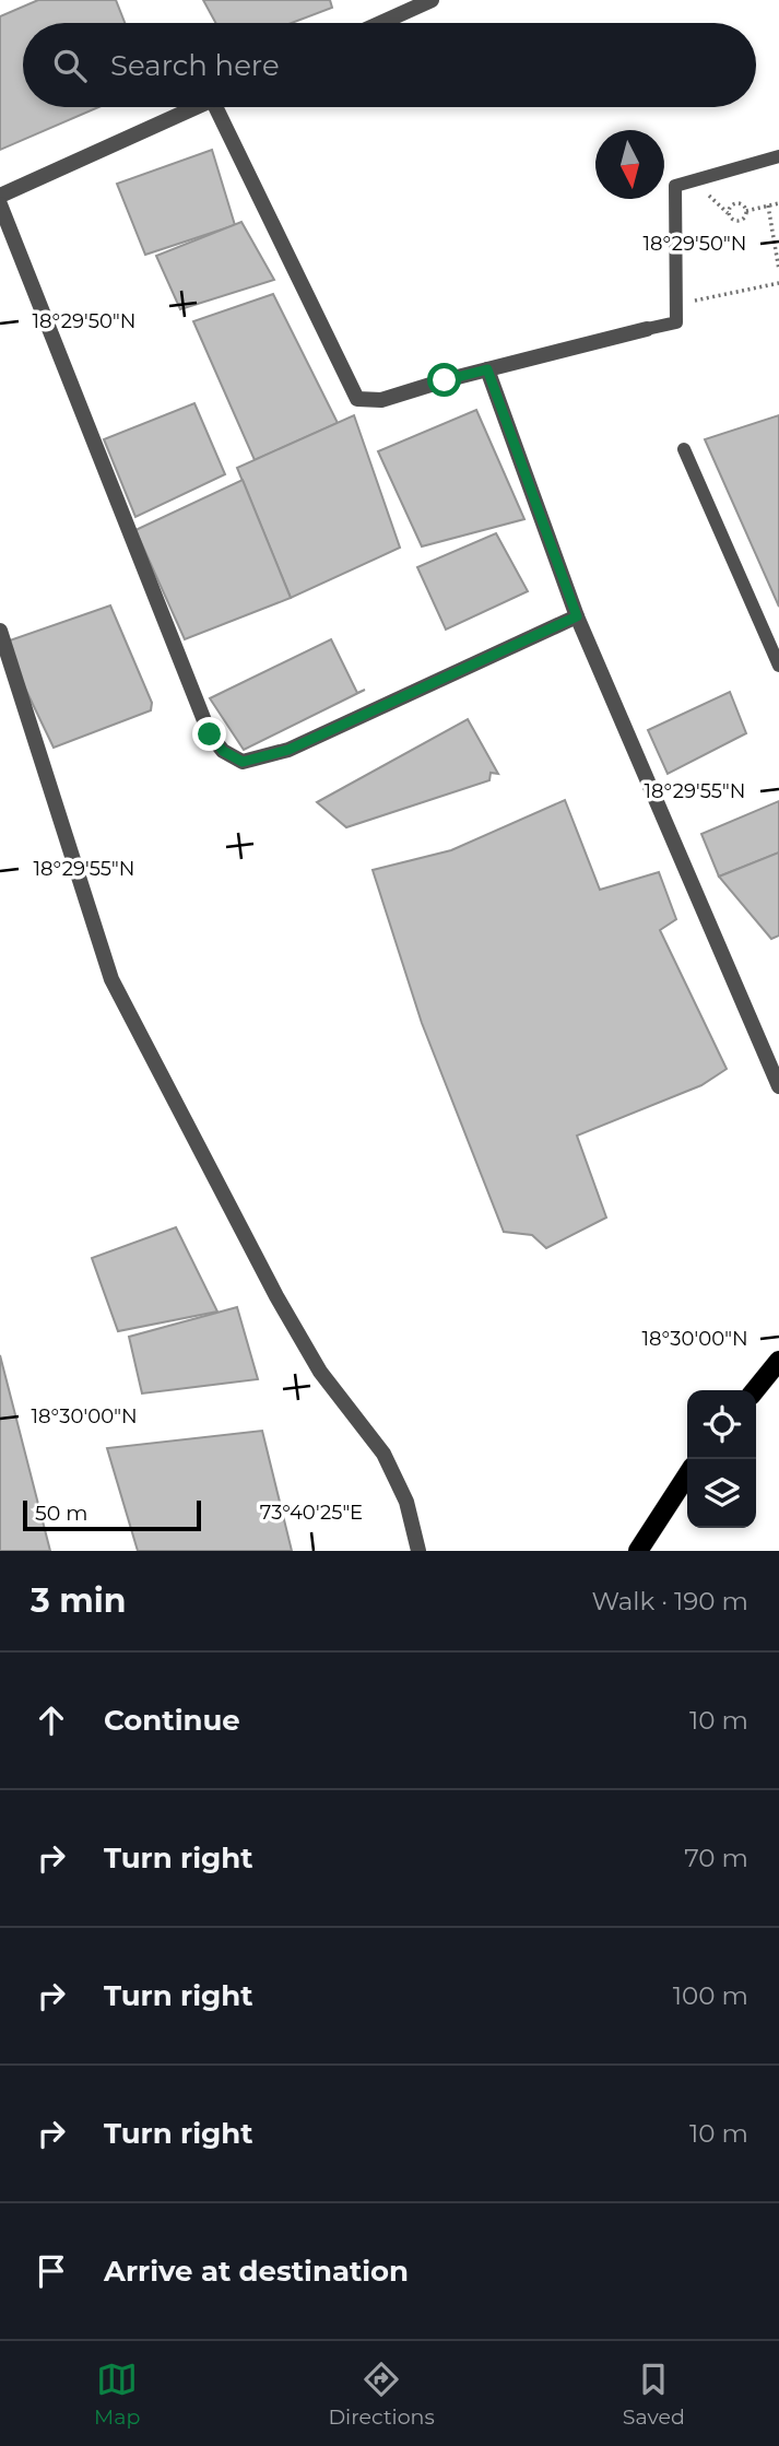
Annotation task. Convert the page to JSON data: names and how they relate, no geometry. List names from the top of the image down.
{
  "scale_bar": "50 m",
  "north": "bottom",
  "page": {
    "search": "Search here",
    "scale": "50 m",
    "heading": ["3 min", "Walk · 190 m"],
    "list": [
      ["Continue", "10 m"],
      ["Turn right", "70 m"],
      ["Turn right", "100 m"],
      ["Turn right", "10 m"],
      "Arrive at destination"
    ],
    "nav": ["Map", "Directions", "Saved"]
  },
  "coordinates": [
    "18°29'50\"N",
    "18°29'55\"N",
    "18°30'00\"N",
    "73°40'25\"E"
  ]
}
